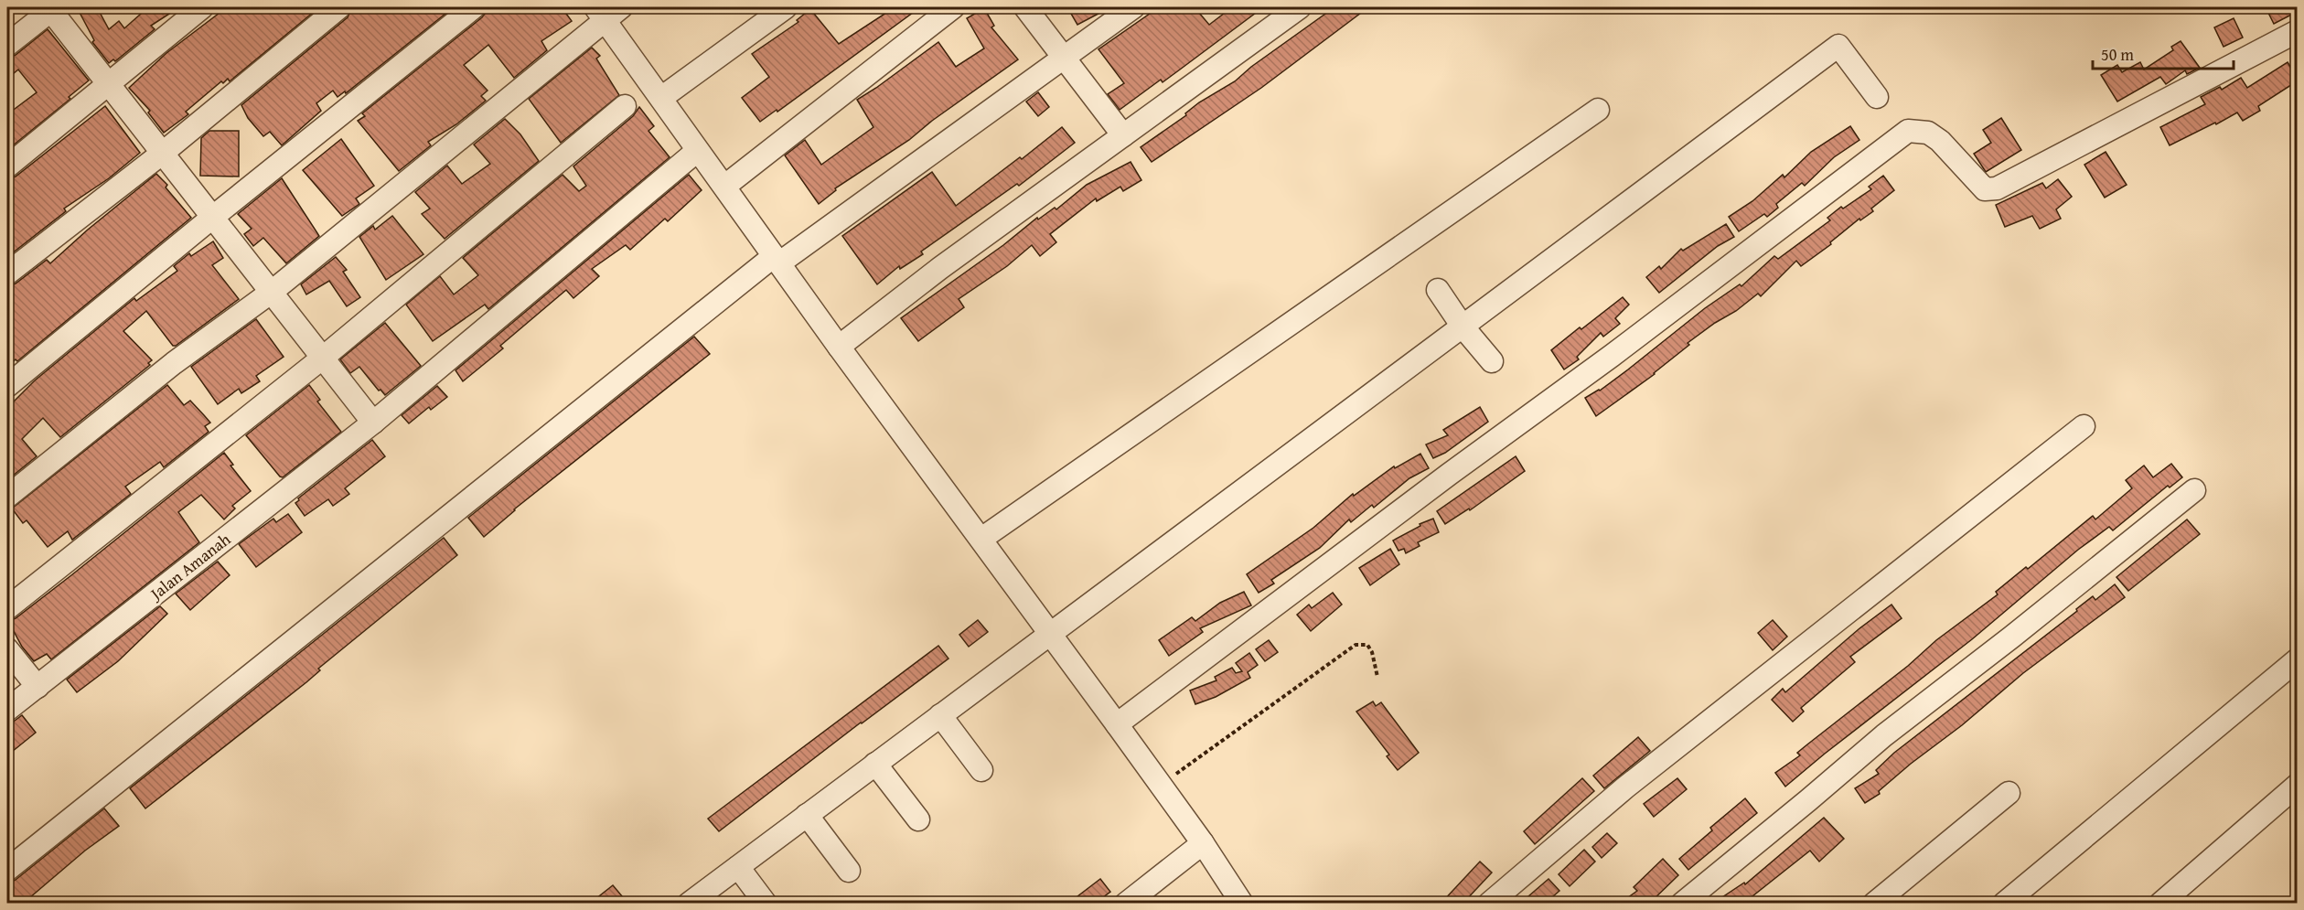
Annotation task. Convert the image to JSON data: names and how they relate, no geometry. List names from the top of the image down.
{
  "streets": {
    "street": ["Jalan Amanah"]
  },
  "scale_bar": "50 m"
}
